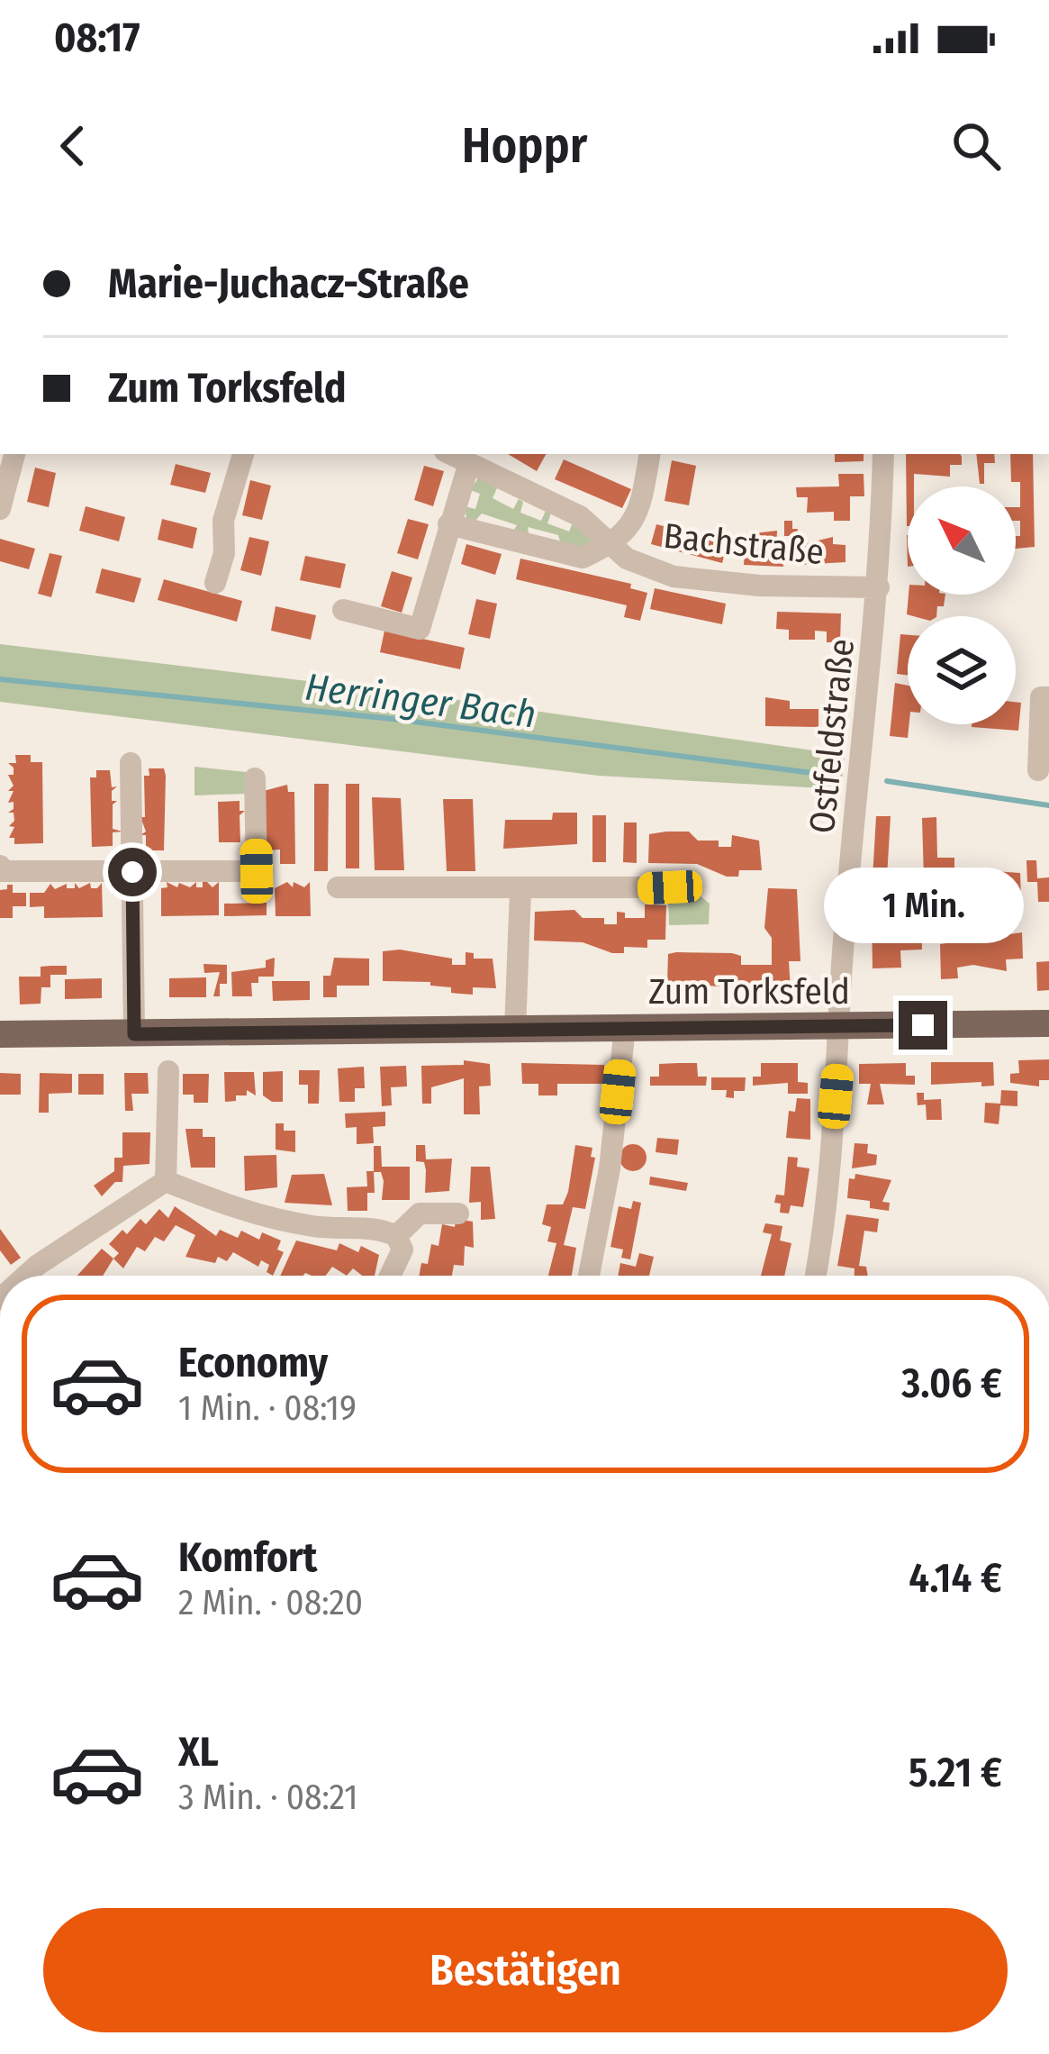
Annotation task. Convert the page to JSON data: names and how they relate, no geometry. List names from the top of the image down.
{
  "streets": {
    "main road": ["Zum Torksfeld"],
    "street": ["Bachstraße", "Ostfeldstraße"]
  },
  "crossings": [
    ["Bachstraße", "Ostfeldstraße"],
    ["Ostfeldstraße", "Zum Torksfeld"]
  ],
  "water": ["Herringer Bach"],
  "north": "top left",
  "page": {
    "status": "08:17",
    "header": "Hoppr",
    "banner": ["Marie-Juchacz-Straße", "Zum Torksfeld"],
    "bubble": "1 Min.",
    "list": [
      {
        "name": "Economy",
        "note": "1 Min. · 08:19",
        "value": "3.06 €"
      },
      {
        "name": "Komfort",
        "note": "2 Min. · 08:20",
        "value": "4.14 €"
      },
      {
        "name": "XL",
        "note": "3 Min. · 08:21",
        "value": "5.21 €"
      }
    ],
    "buttons": "Bestätigen"
  }
}
